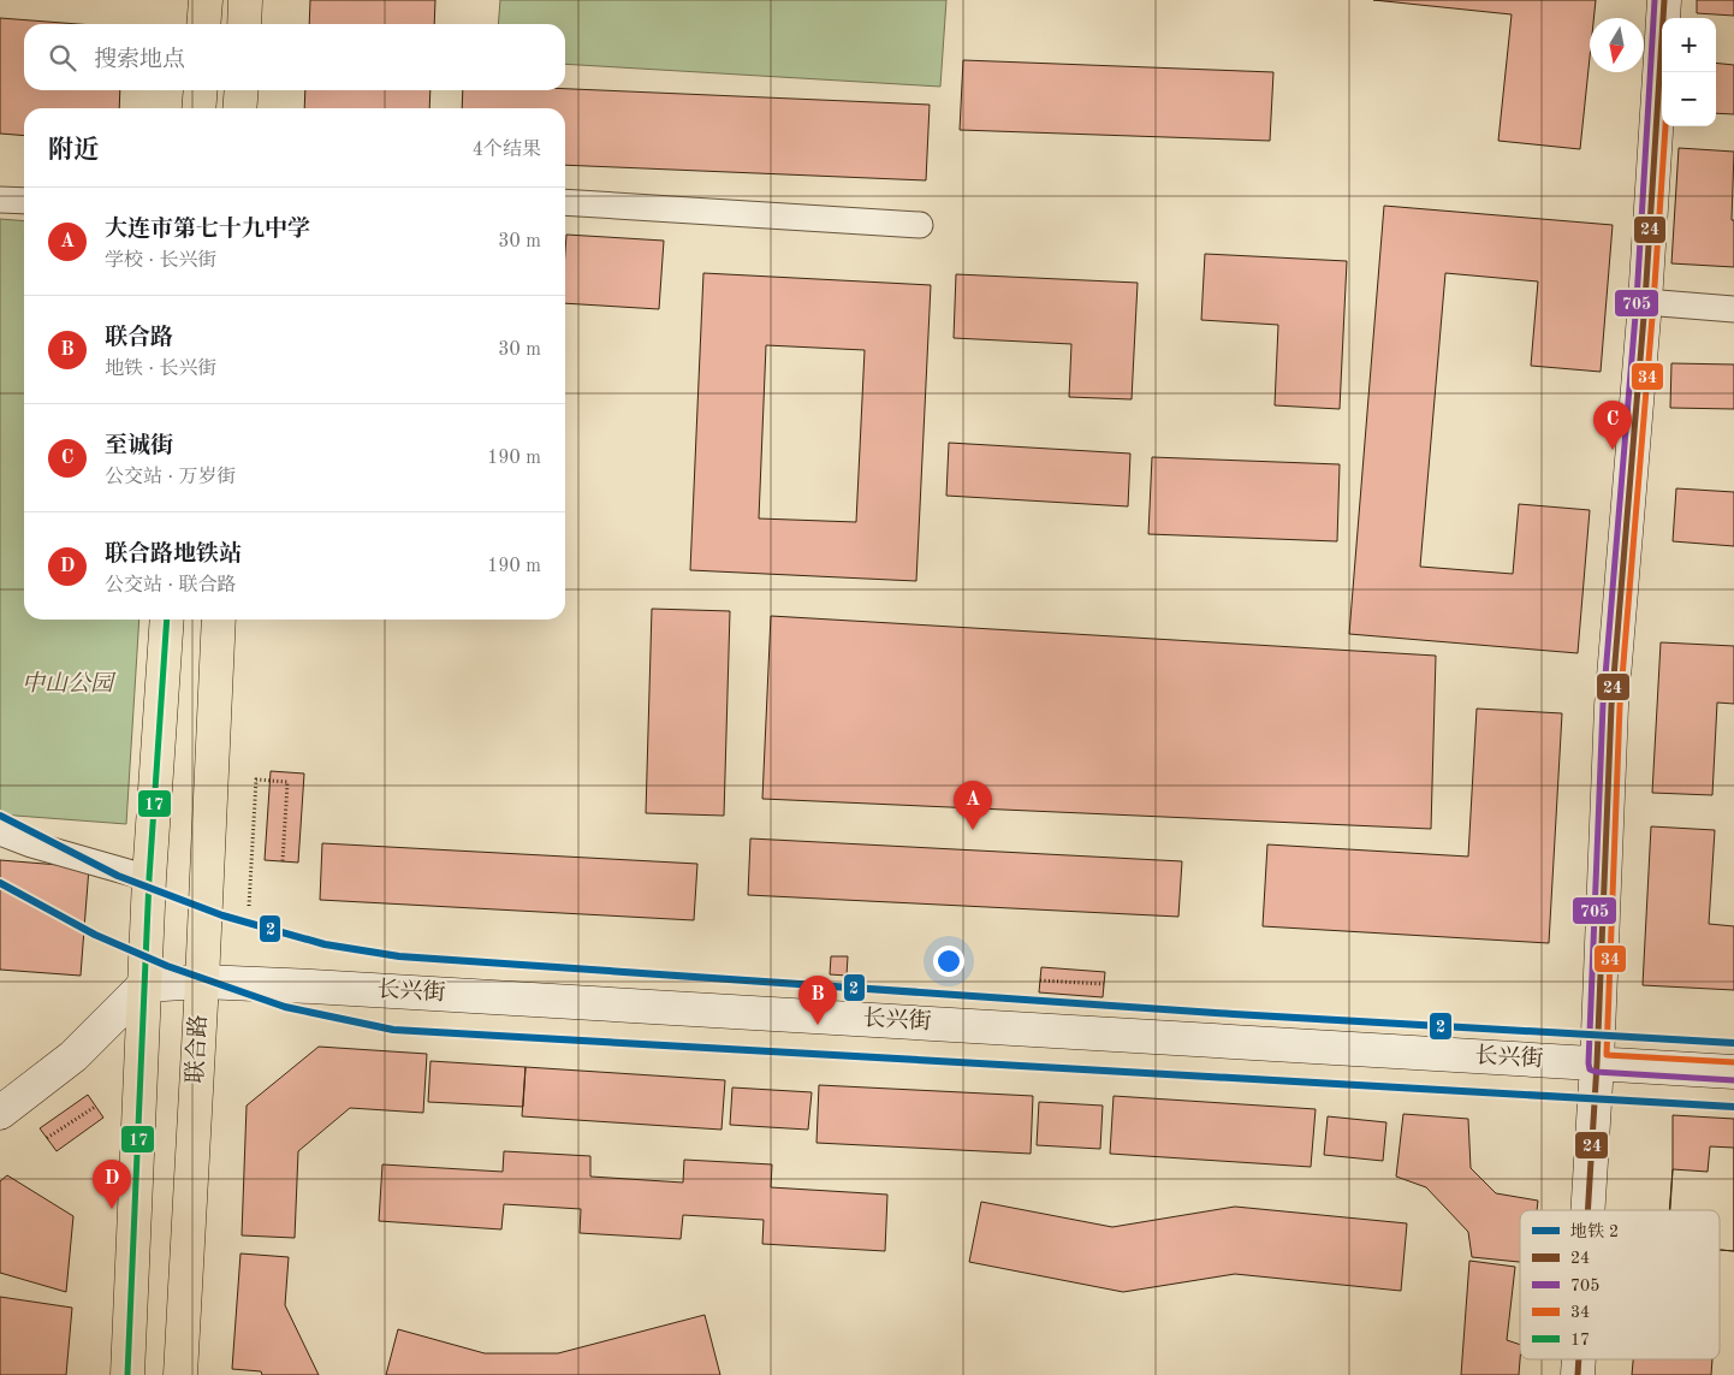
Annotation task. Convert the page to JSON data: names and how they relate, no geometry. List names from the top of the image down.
{
  "streets": {
    "main road": ["联合路"],
    "street": ["长兴街"]
  },
  "crossings": [
    ["长兴街", "联合路"]
  ],
  "parks": ["中山公园"],
  "lines": [
    "transit line 24",
    "transit line 705",
    "transit line 34",
    "transit line 17",
    "metro line 2"
  ],
  "legend": [
    "地铁 2",
    "24",
    "705",
    "34",
    "17"
  ],
  "north": "bottom",
  "page": {
    "map_buttons": ["+", "−"],
    "search": "搜索地点",
    "heading": ["附近", "4个结果"],
    "list": [
      {
        "mark": "A",
        "name": "大连市第七十九中学",
        "note": "学校 · 长兴街",
        "value": "30 m"
      },
      {
        "mark": "B",
        "name": "联合路",
        "note": "地铁 · 长兴街",
        "value": "30 m"
      },
      {
        "mark": "C",
        "name": "至诚街",
        "note": "公交站 · 万岁街",
        "value": "190 m"
      },
      {
        "mark": "D",
        "name": "联合路地铁站",
        "note": "公交站 · 联合路",
        "value": "190 m"
      }
    ],
    "pins": [
      "C",
      "A",
      "B",
      "D"
    ]
  }
}
